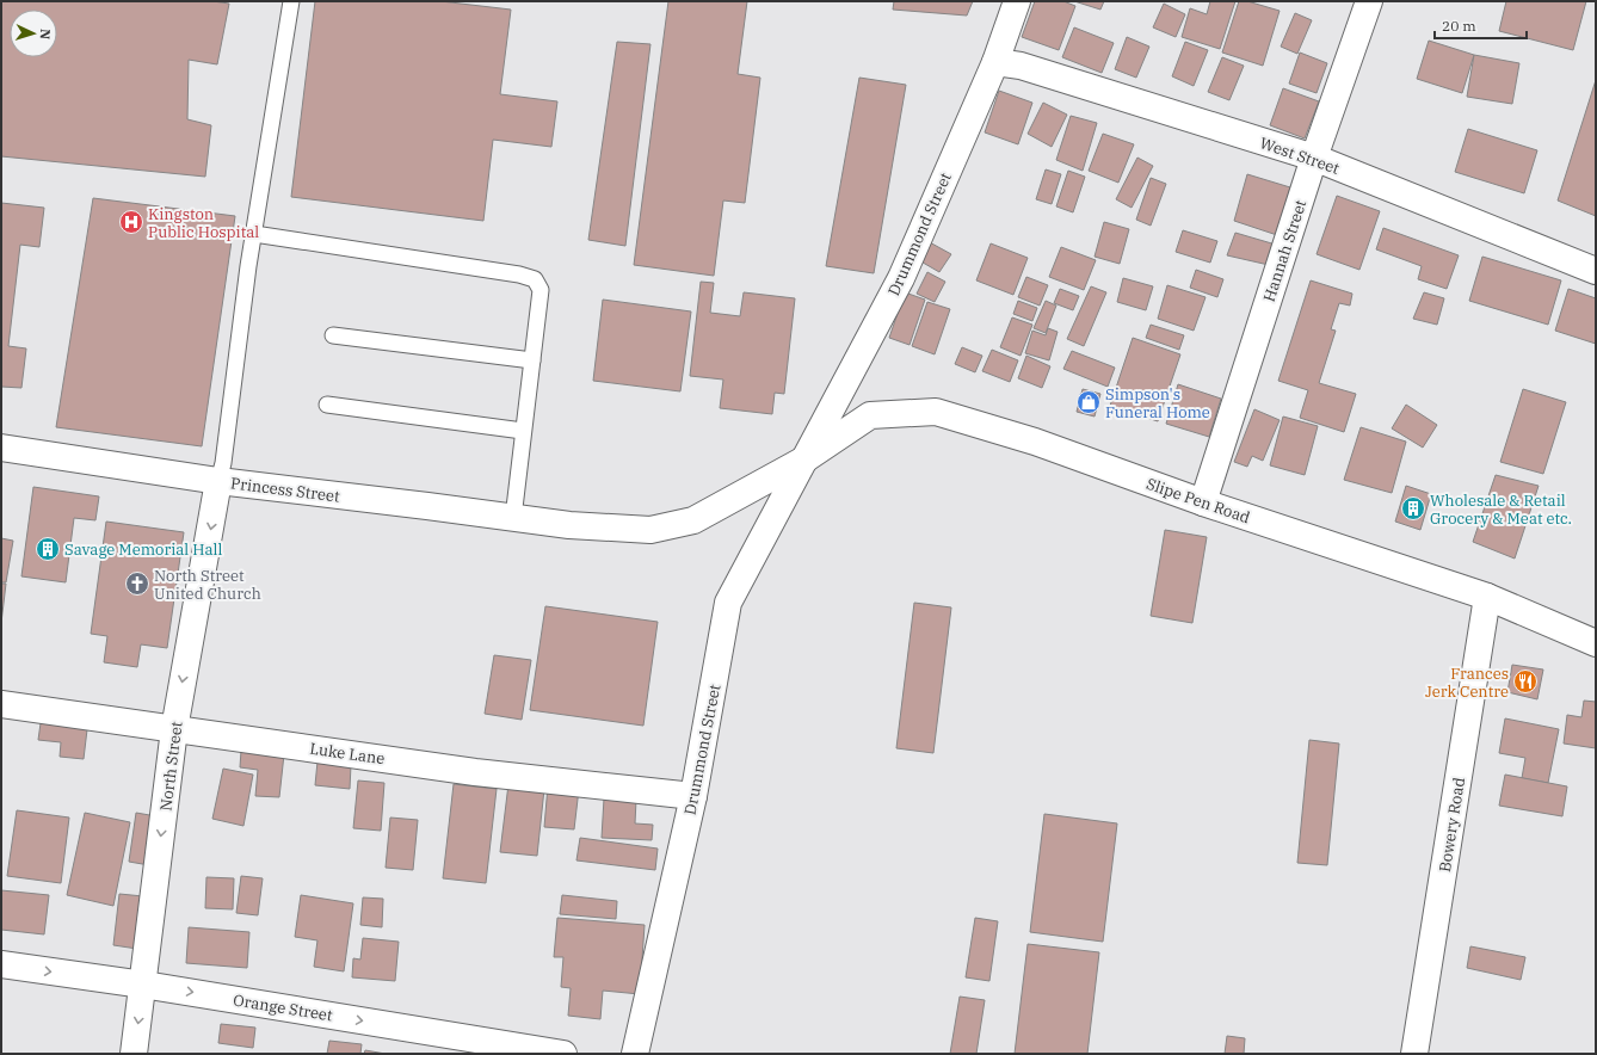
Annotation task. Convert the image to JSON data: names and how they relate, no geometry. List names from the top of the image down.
{
  "streets": {
    "street": [
      "West Street",
      "Drummond Street",
      "Hannah Street",
      "Princess Street",
      "Slipe Pen Road",
      "Luke Lane",
      "North Street",
      "Bowery Road",
      "Orange Street"
    ]
  },
  "crossings": [
    ["West Street", "Drummond Street"],
    ["West Street", "Hannah Street"],
    ["Drummond Street", "Princess Street"],
    ["Drummond Street", "Slipe Pen Road"],
    ["Drummond Street", "Luke Lane"],
    ["Hannah Street", "Slipe Pen Road"],
    ["Princess Street", "Slipe Pen Road"],
    ["Princess Street", "North Street"],
    ["Slipe Pen Road", "Bowery Road"],
    ["Luke Lane", "North Street"],
    ["North Street", "Orange Street"]
  ],
  "one_way": ["North Street", "Orange Street"],
  "places": {
    "hospital": ["Kingston Public Hospital"],
    "shop": ["Simpson's Funeral Home"],
    "building": ["Wholesale & Retail Grocery & Meat etc.", "Savage Memorial Hall"],
    "church": ["North Street United Church"],
    "restaurant": ["Frances Jerk Centre"]
  },
  "scale_bar": "20 m",
  "north": "right"
}
